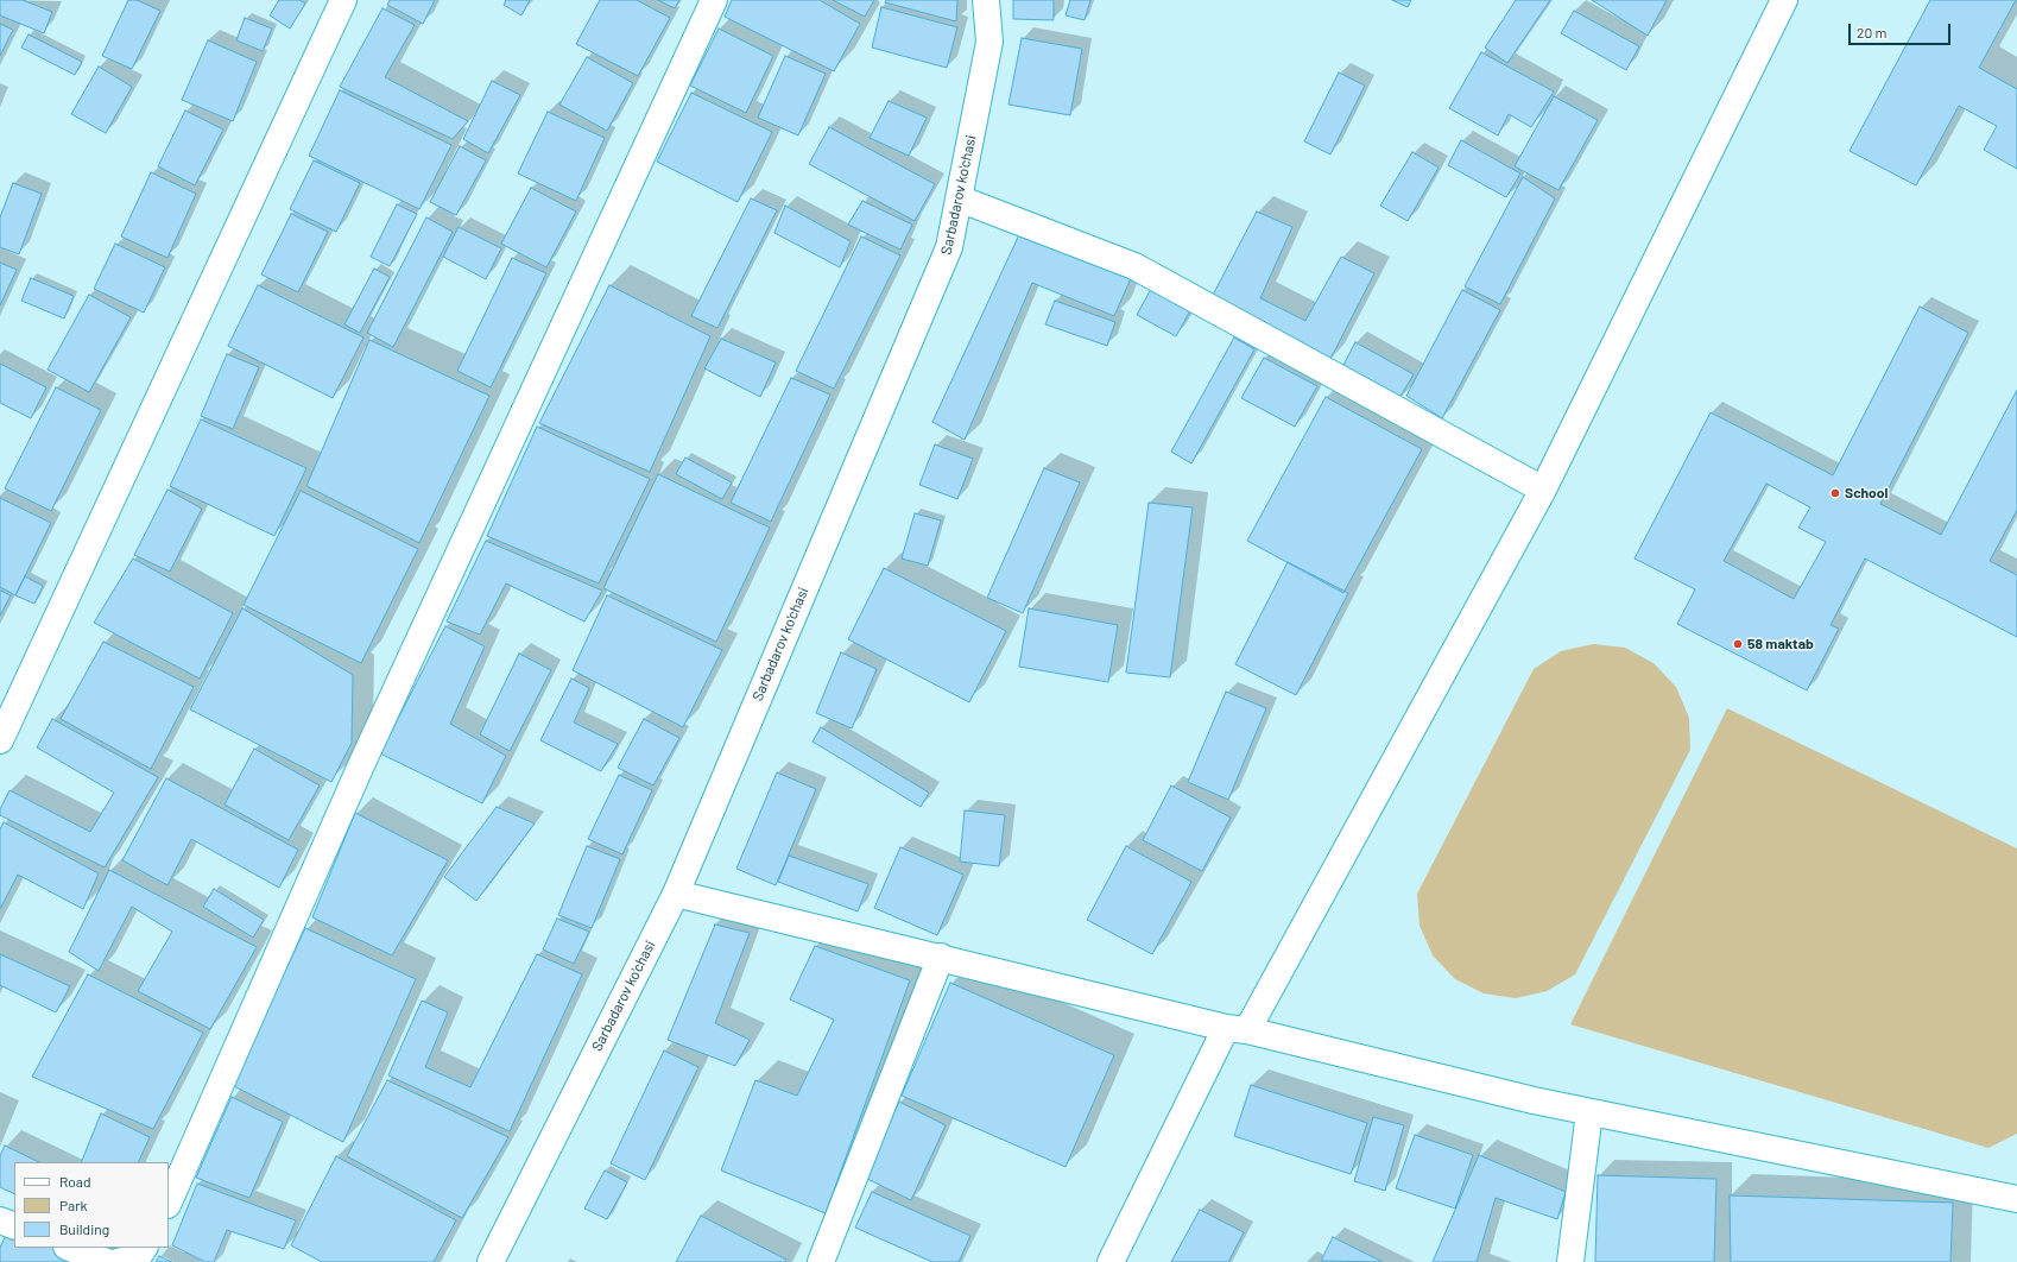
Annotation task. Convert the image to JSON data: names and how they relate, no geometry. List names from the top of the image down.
{
  "streets": {
    "street": ["Sarbadarov ko'chasi"]
  },
  "places": ["School", "58 maktab"],
  "legend": ["Road", "Park", "Building"],
  "scale_bar": "20 m"
}
